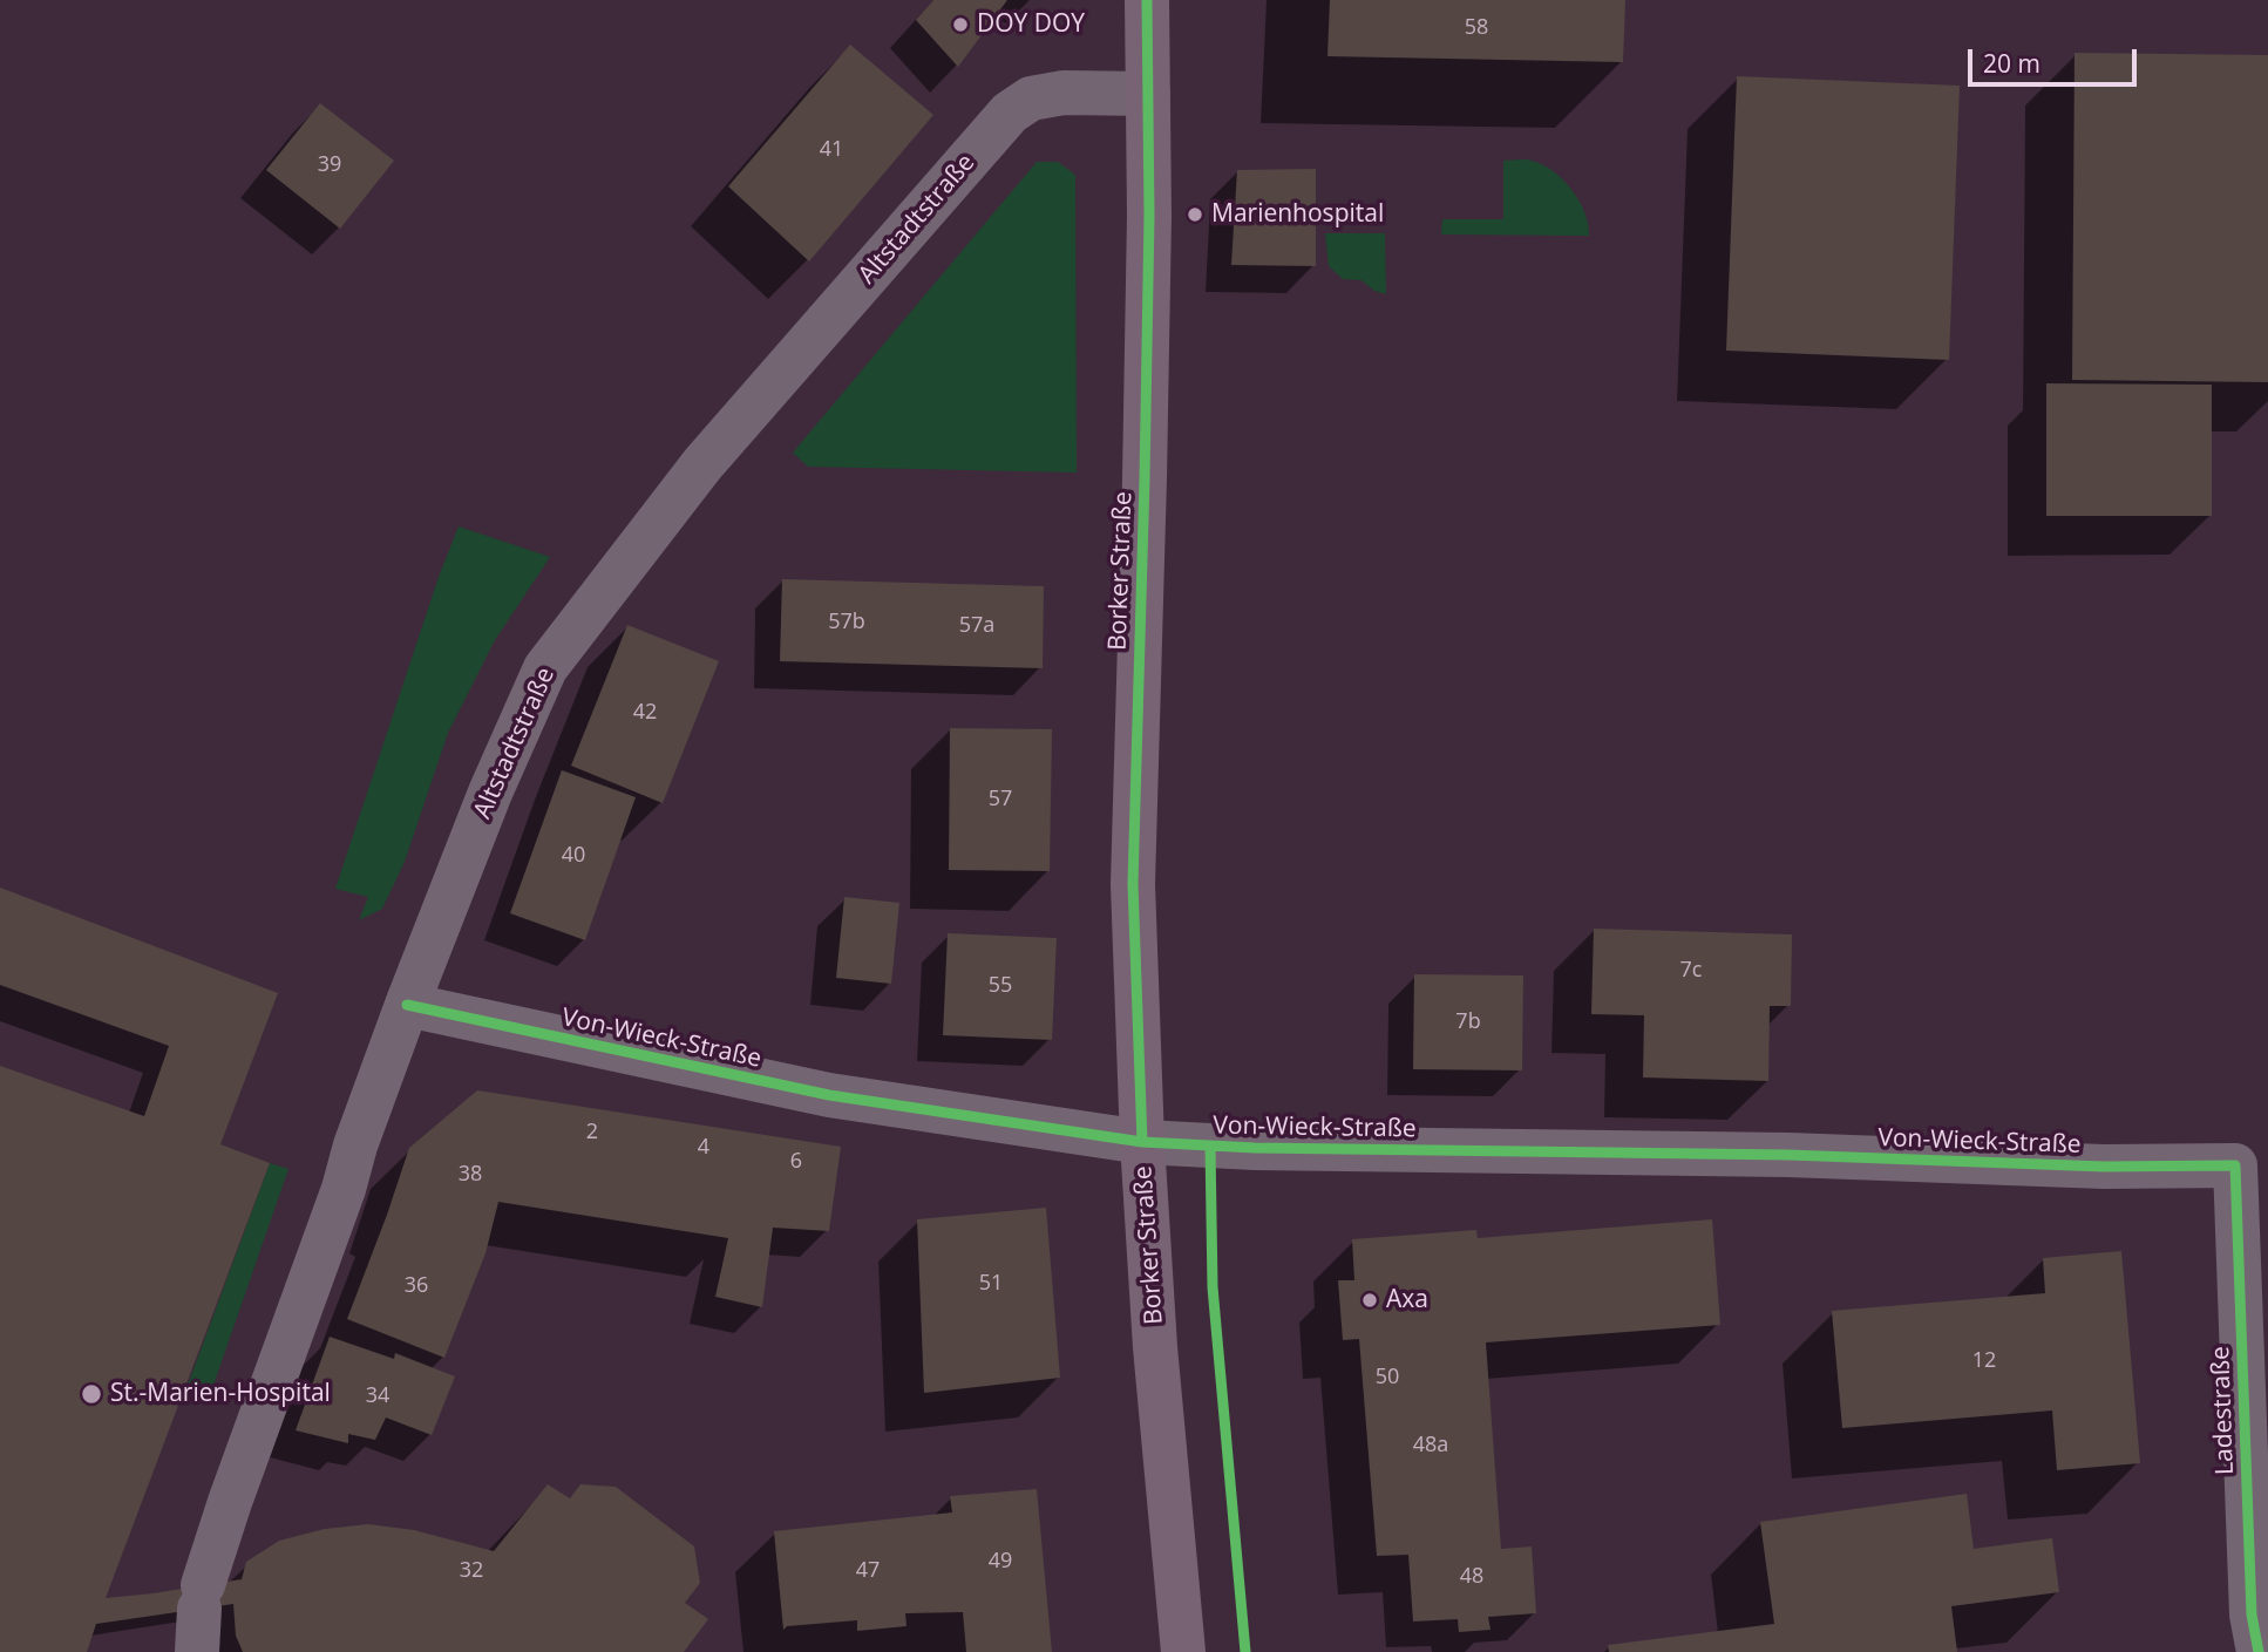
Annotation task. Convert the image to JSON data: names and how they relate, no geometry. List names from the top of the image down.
{
  "streets": {
    "main road": ["Borker Straße"],
    "street": ["Altstadtstraße", "Von-Wieck-Straße", "Ladestraße"]
  },
  "crossings": [
    ["Altstadtstraße", "Borker Straße"],
    ["Altstadtstraße", "Von-Wieck-Straße"],
    ["Borker Straße", "Von-Wieck-Straße"],
    ["Von-Wieck-Straße", "Ladestraße"]
  ],
  "places": [
    "DOY DOY",
    "Marienhospital",
    "Axa",
    "St.-Marien-Hospital"
  ],
  "house_numbers": [
    "58",
    "41",
    "39",
    "57b",
    "57a",
    "42",
    "57",
    "40",
    "7c",
    "55",
    "7b",
    "2",
    "4",
    "6",
    "38",
    "51",
    "36",
    "12",
    "50",
    "34",
    "48a",
    "49",
    "32",
    "47",
    "48"
  ],
  "scale_bar": "20 m"
}
